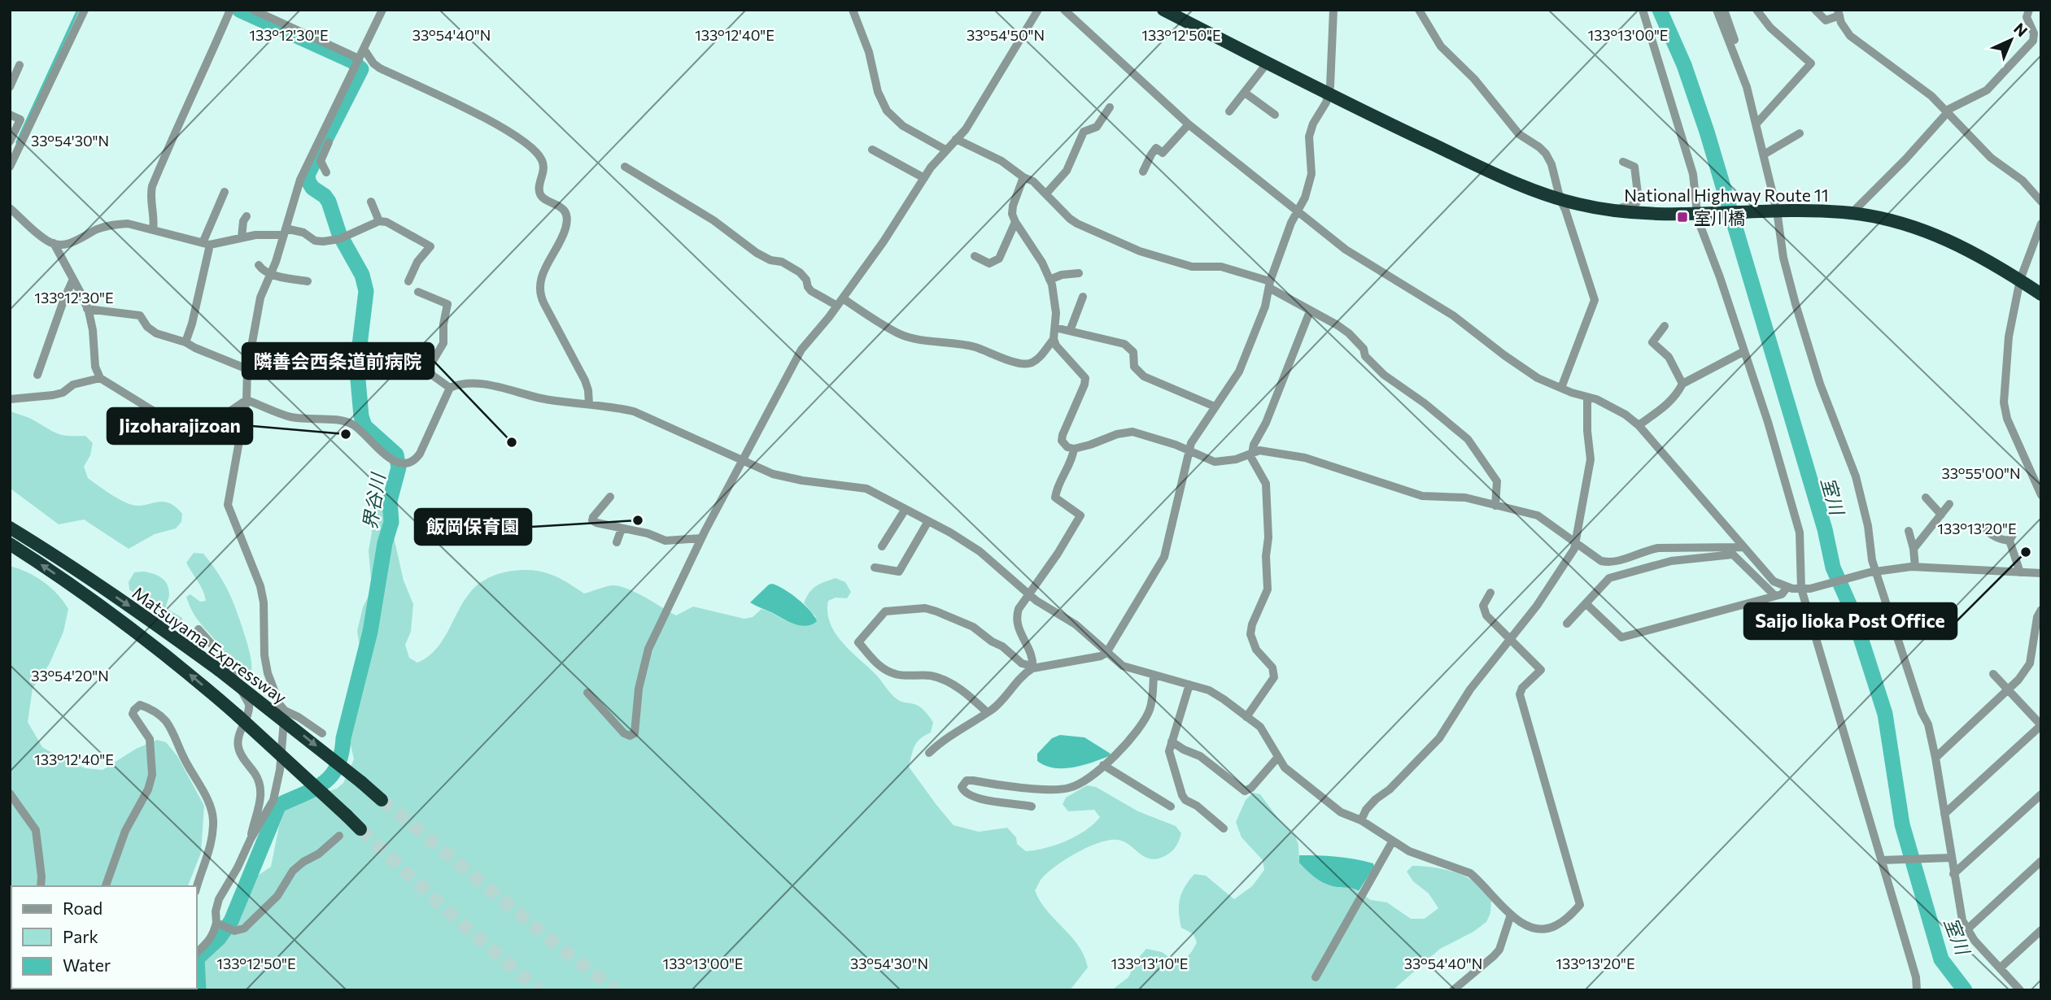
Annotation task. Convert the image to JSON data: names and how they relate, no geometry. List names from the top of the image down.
{
  "streets": {
    "highway": ["National Highway Route 11", "Matsuyama Expressway"]
  },
  "water": ["室川", "界谷川"],
  "places": {
    "transit": ["室川橋"],
    "other": [
      "Jizoharajizoan",
      "隣善会西条道前病院",
      "飯岡保育園",
      "Saijo Iioka Post Office"
    ]
  },
  "legend": ["Road", "Park", "Water"],
  "north": "top right",
  "coordinates": [
    "33°54'40\"N",
    "33°54'50\"N",
    "133°12'30\"E",
    "133°12'40\"E",
    "133°12'50\"E",
    "133°13'00\"E",
    "33°54'30\"N",
    "33°55'00\"N",
    "133°13'20\"E",
    "33°54'20\"N",
    "133°13'10\"E"
  ]
}
